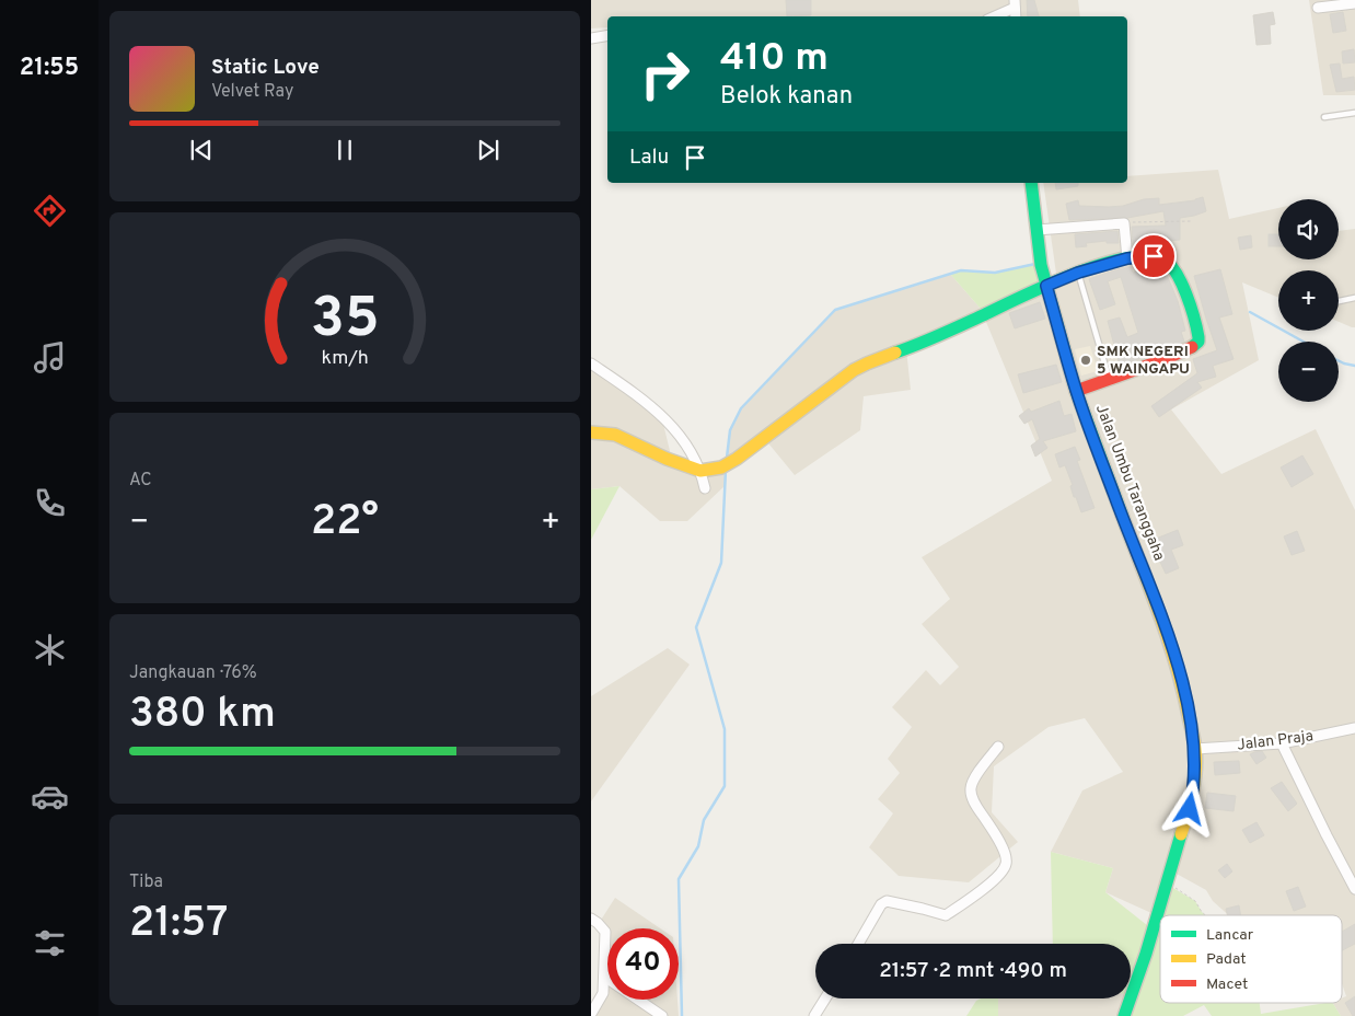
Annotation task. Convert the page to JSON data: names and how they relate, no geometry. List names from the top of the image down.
{
  "streets": {
    "street": ["Jalan Umbu Taranggaha", "Jalan Praja"]
  },
  "crossings": [
    ["Jalan Umbu Taranggaha", "Jalan Praja"]
  ],
  "places": ["SMK NEGERI 5 WAINGAPU"],
  "legend": ["Lancar", "Padat", "Macet"],
  "page": {
    "tabs": "21:55",
    "turn": ["410 m", "Belok kanan"],
    "song": ["Static Love", "Velvet Ray"],
    "then": "Lalu",
    "map_buttons": ["+", "−"],
    "tile": [
      "AC",
      ["Jangkauan · 76%", "380 km"],
      ["Tiba", "21:57"]
    ],
    "heat": ["−", "22°", "+"],
    "limit": "40",
    "trip": "21:57 · 2 mnt · 490 m",
    "gauge": ["35", "km/h"]
  }
}
